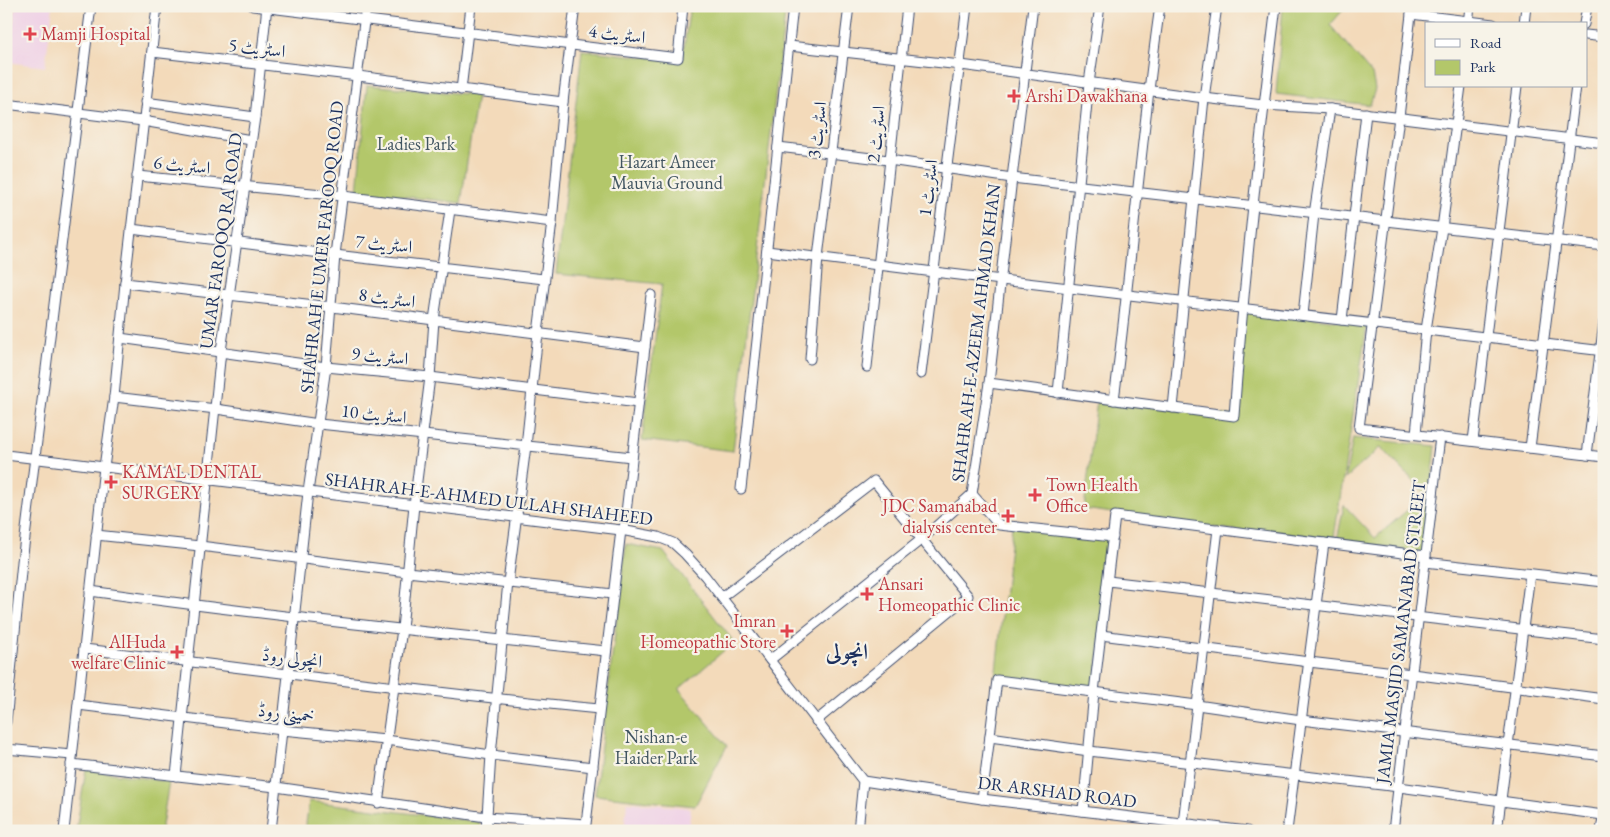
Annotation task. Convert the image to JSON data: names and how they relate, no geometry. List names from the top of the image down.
{
  "streets": {
    "street": [
      "اسٹریٹ 4",
      "اسٹریٹ 5",
      "اسٹریٹ 3",
      "اسٹریٹ 2",
      "اسٹریٹ 6",
      "اسٹریٹ 1",
      "UMAR FAROOQ RA ROAD",
      "اسٹریٹ 7",
      "SHAHRAH E UMER FAROOQ ROAD",
      "اسٹریٹ 8",
      "SHAHRAH-E-AZEEM AHMAD KHAN",
      "اسٹریٹ 9",
      "اسٹریٹ 10",
      "SHAHRAH-E-AHMED ULLAH SHAHEED",
      "JAMIA MASJID SAMANABAD STREET",
      "انچولی روڈ",
      "خمینی روڈ",
      "DR ARSHAD ROAD"
    ]
  },
  "crossings": [
    ["اسٹریٹ 4", "UMAR FAROOQ RA ROAD"],
    ["اسٹریٹ 4", "SHAHRAH E UMER FAROOQ ROAD"],
    ["اسٹریٹ 5", "UMAR FAROOQ RA ROAD"],
    ["اسٹریٹ 5", "SHAHRAH E UMER FAROOQ ROAD"],
    ["اسٹریٹ 6", "UMAR FAROOQ RA ROAD"],
    ["اسٹریٹ 6", "SHAHRAH E UMER FAROOQ ROAD"],
    ["UMAR FAROOQ RA ROAD", "اسٹریٹ 7"],
    ["UMAR FAROOQ RA ROAD", "اسٹریٹ 8"],
    ["UMAR FAROOQ RA ROAD", "اسٹریٹ 9"],
    ["UMAR FAROOQ RA ROAD", "اسٹریٹ 10"],
    ["UMAR FAROOQ RA ROAD", "SHAHRAH-E-AHMED ULLAH SHAHEED"],
    ["UMAR FAROOQ RA ROAD", "انچولی روڈ"],
    ["UMAR FAROOQ RA ROAD", "خمینی روڈ"],
    ["اسٹریٹ 7", "SHAHRAH E UMER FAROOQ ROAD"],
    ["SHAHRAH E UMER FAROOQ ROAD", "اسٹریٹ 8"],
    ["SHAHRAH E UMER FAROOQ ROAD", "اسٹریٹ 9"],
    ["SHAHRAH E UMER FAROOQ ROAD", "اسٹریٹ 10"],
    ["SHAHRAH E UMER FAROOQ ROAD", "SHAHRAH-E-AHMED ULLAH SHAHEED"],
    ["SHAHRAH E UMER FAROOQ ROAD", "انچولی روڈ"],
    ["SHAHRAH E UMER FAROOQ ROAD", "خمینی روڈ"],
    ["SHAHRAH-E-AZEEM AHMAD KHAN", "SHAHRAH-E-AHMED ULLAH SHAHEED"],
    ["SHAHRAH-E-AHMED ULLAH SHAHEED", "DR ARSHAD ROAD"]
  ],
  "districts": ["انچولی"],
  "parks": ["Ladies Park", "Hazart Ameer Mauvia Ground", "Nishan-e Haider Park"],
  "places": {
    "health": [
      "Mamji Hospital",
      "Arshi Dawakhana",
      "KAMAL DENTAL SURGERY",
      "Town Health Office",
      "JDC Samanabad dialysis center",
      "Ansari Homeopathic Clinic",
      "Imran Homeopathic Store",
      "AlHuda welfare Clinic"
    ]
  },
  "legend": ["Road", "Park"]
}
